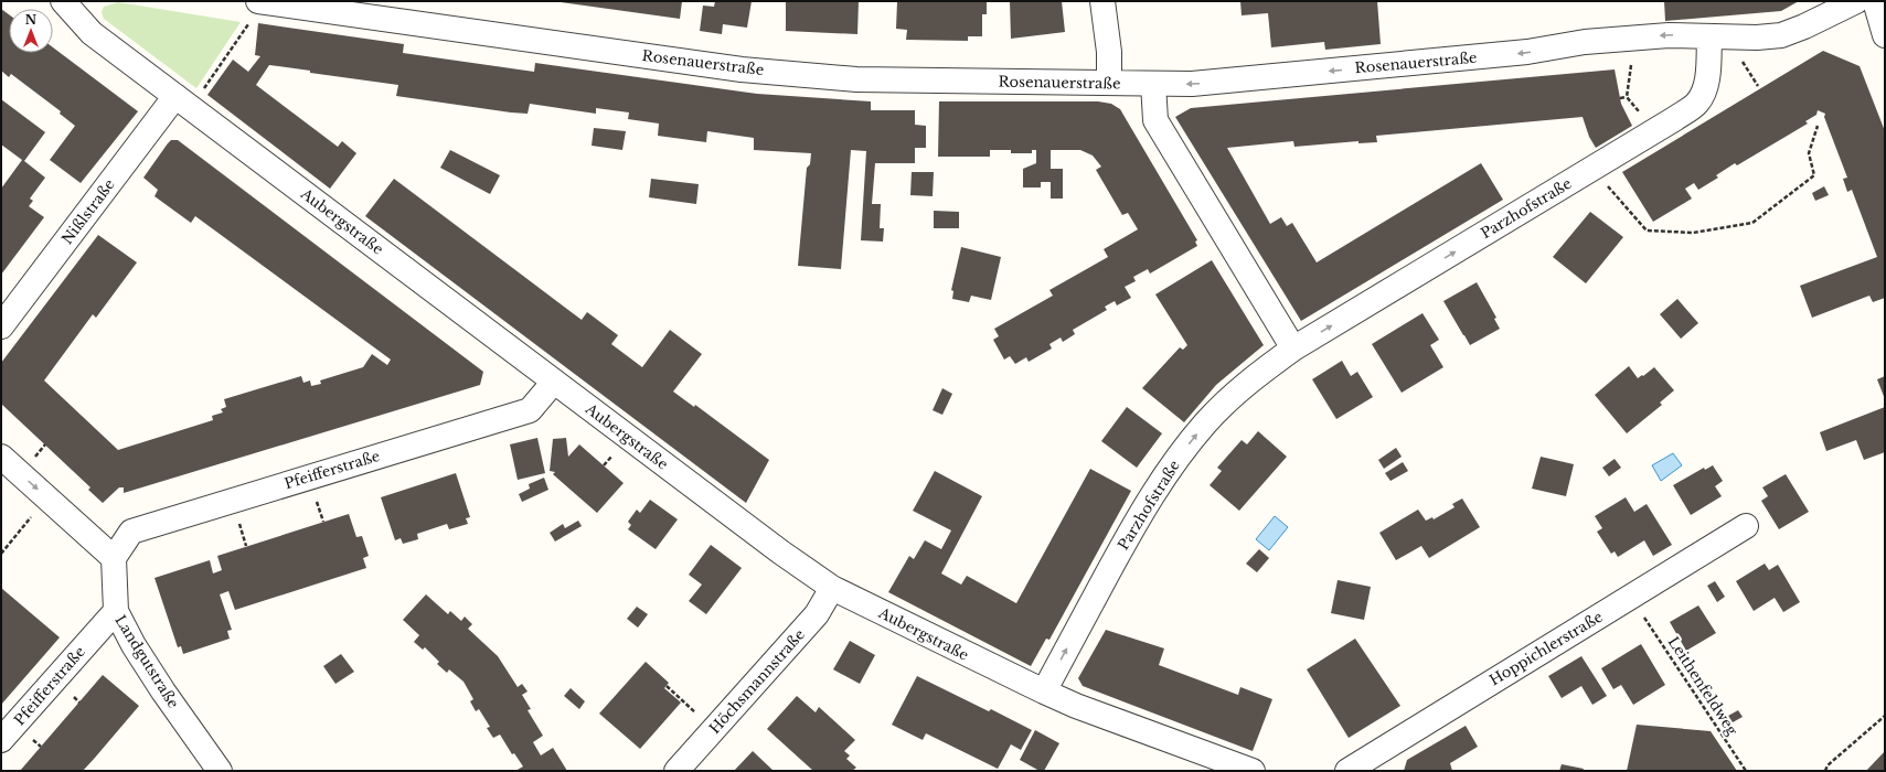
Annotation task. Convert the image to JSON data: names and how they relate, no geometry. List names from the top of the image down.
{
  "streets": {
    "street": [
      "Rosenauerstraße",
      "Parzhofstraße",
      "Nißlstraße",
      "Aubergstraße",
      "Pfeifferstraße",
      "Hoppichlerstraße",
      "Landgutstraße",
      "Höchsmannstraße"
    ],
    "path": ["Leithenfeldweg"]
  },
  "crossings": [
    ["Rosenauerstraße", "Parzhofstraße"],
    ["Parzhofstraße", "Aubergstraße"],
    ["Nißlstraße", "Aubergstraße"],
    ["Aubergstraße", "Pfeifferstraße"],
    ["Aubergstraße", "Höchsmannstraße"],
    ["Pfeifferstraße", "Landgutstraße"]
  ],
  "one_way": ["Parzhofstraße"],
  "north": "top"
}
